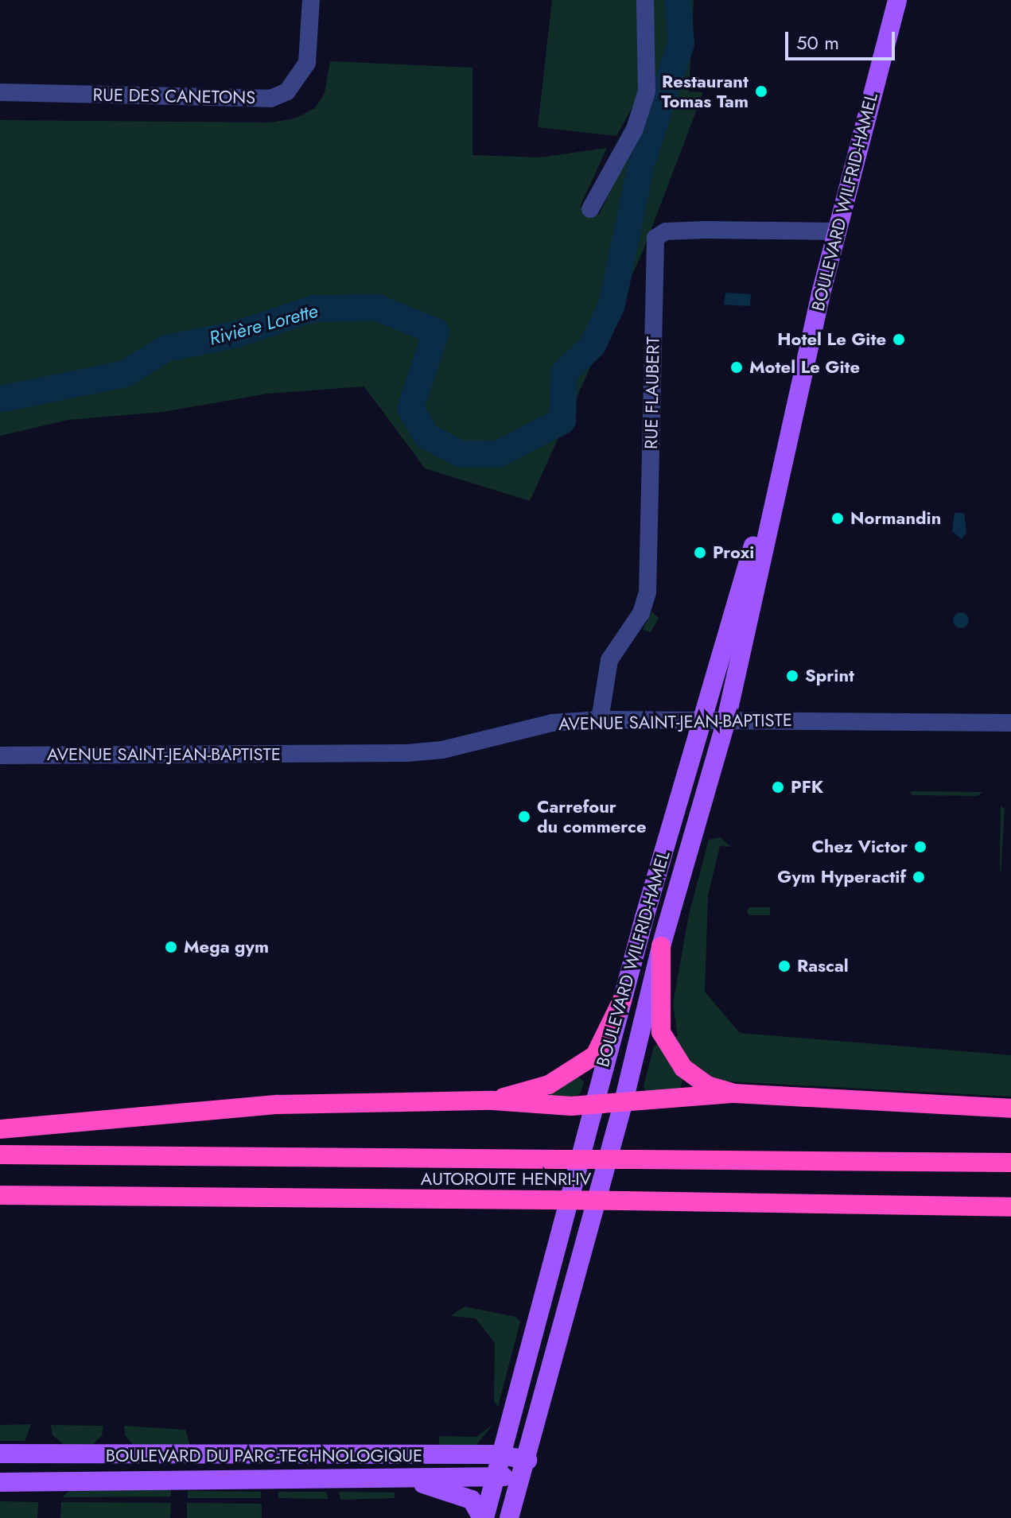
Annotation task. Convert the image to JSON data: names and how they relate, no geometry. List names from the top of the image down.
{
  "streets": {
    "highway": ["AUTOROUTE HENRI-IV"],
    "main road": ["BOULEVARD WILFRID-HAMEL", "BOULEVARD DU PARC-TECHNOLOGIQUE"],
    "street": ["RUE DES CANETONS", "RUE FLAUBERT", "AVENUE SAINT-JEAN-BAPTISTE"]
  },
  "crossings": [
    ["BOULEVARD WILFRID-HAMEL", "RUE FLAUBERT"],
    ["BOULEVARD WILFRID-HAMEL", "AVENUE SAINT-JEAN-BAPTISTE"],
    ["BOULEVARD WILFRID-HAMEL", "BOULEVARD DU PARC-TECHNOLOGIQUE"],
    ["RUE FLAUBERT", "AVENUE SAINT-JEAN-BAPTISTE"]
  ],
  "water": ["Rivière Lorette"],
  "places": [
    "Restaurant Tomas Tam",
    "Hotel Le Gite",
    "Motel Le Gite",
    "Normandin",
    "Proxi",
    "Sprint",
    "PFK",
    "Carrefour du commerce",
    "Chez Victor",
    "Gym Hyperactif",
    "Mega gym",
    "Rascal"
  ],
  "scale_bar": "50 m"
}
